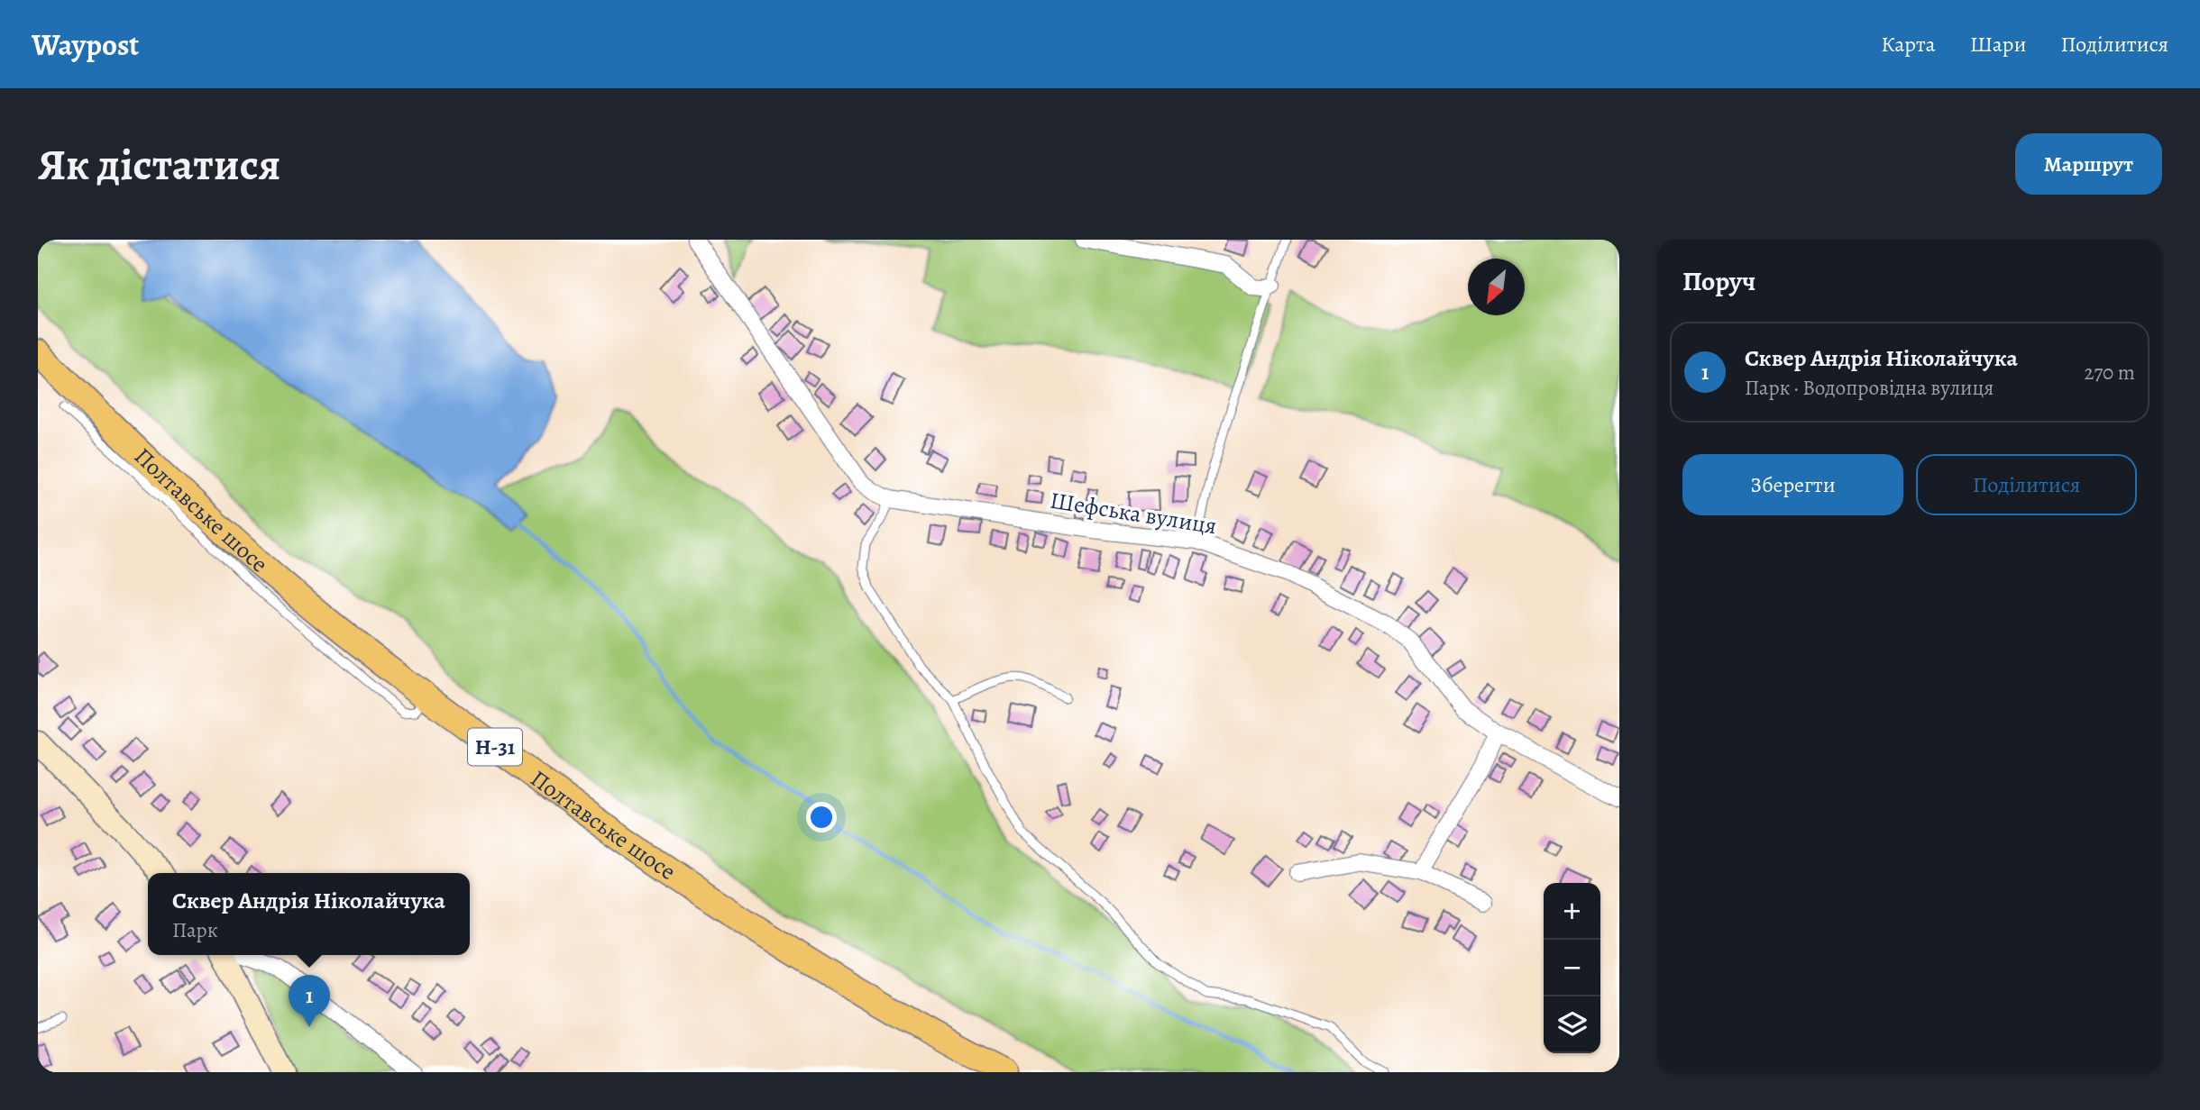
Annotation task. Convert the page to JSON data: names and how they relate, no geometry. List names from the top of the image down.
{
  "streets": {
    "main road": ["Полтавське шосе", "Н-31"],
    "street": ["Шефська вулиця"]
  },
  "north": "bottom left",
  "page": {
    "header": "Waypost",
    "nav": ["Карта", "Шари", "Поділитися"],
    "buttons": [
      "Маршрут",
      ["Зберегти", "Поділитися"]
    ],
    "title": "Як дістатися",
    "heading": "Поруч",
    "list": [
      {
        "mark": "1",
        "name": "Сквер Андрія Ніколайчука",
        "note": "Парк · Водопровідна вулиця",
        "value": "270 m"
      }
    ],
    "popup": ["Сквер Андрія Ніколайчука", "Парк"],
    "map_buttons": ["+", "−"],
    "pins": "1"
  }
}
